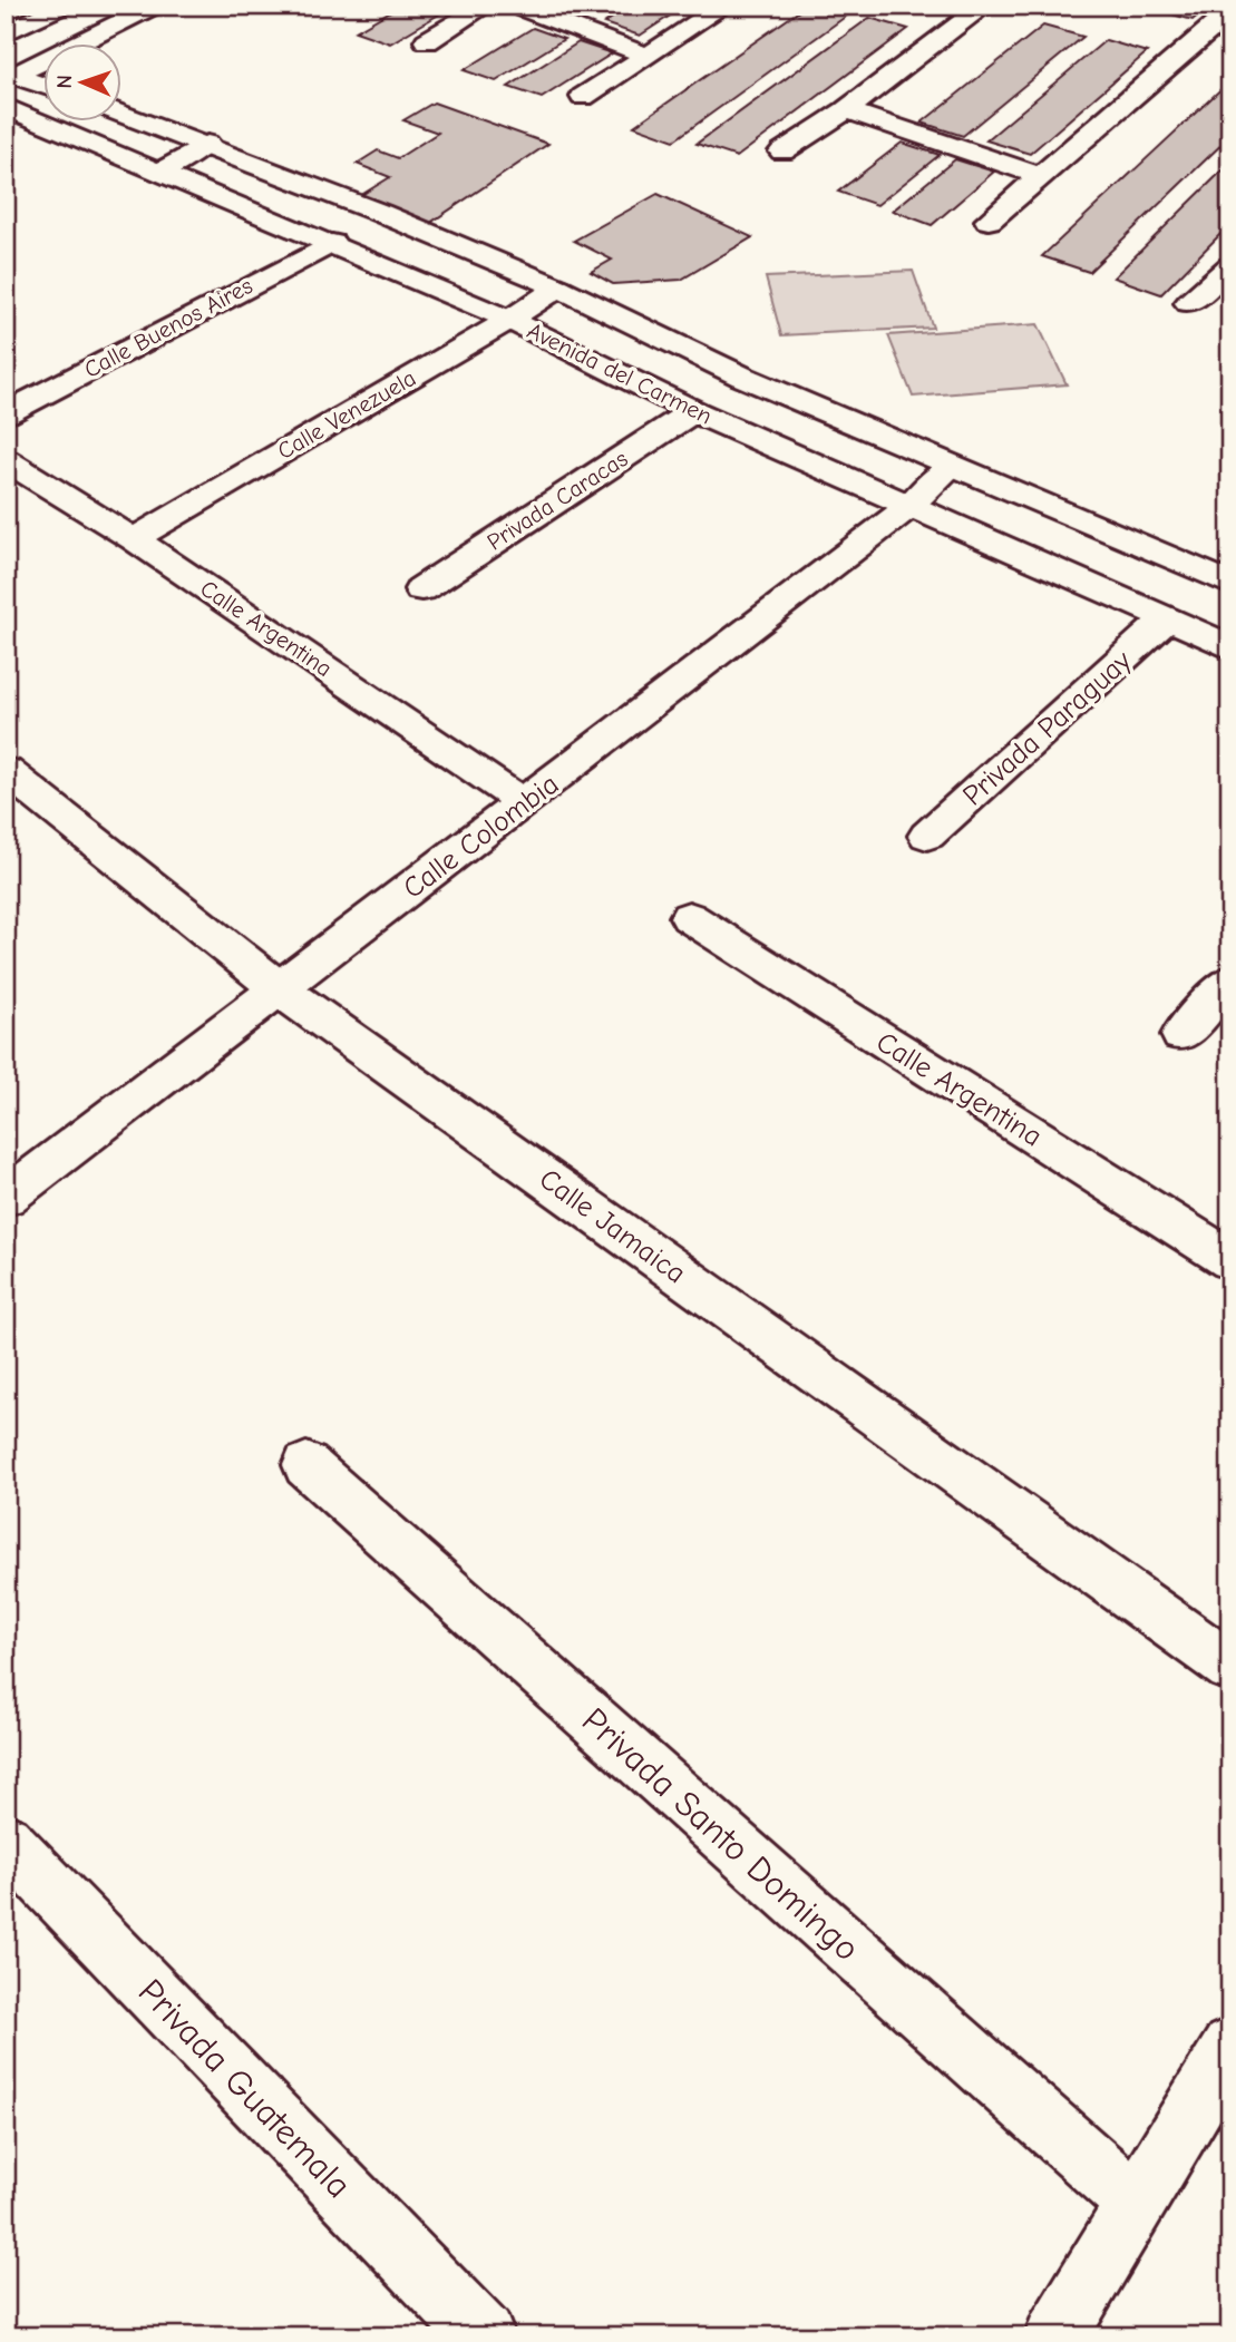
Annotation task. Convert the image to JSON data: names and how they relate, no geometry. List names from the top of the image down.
{
  "streets": {
    "street": [
      "Calle Buenos Aires",
      "Avenida del Carmen",
      "Calle Venezuela",
      "Privada Caracas",
      "Calle Argentina",
      "Privada Paraguay",
      "Calle Colombia",
      "Calle Jamaica",
      "Privada Santo Domingo",
      "Privada Guatemala"
    ]
  },
  "crossings": [
    ["Calle Buenos Aires", "Avenida del Carmen"],
    ["Avenida del Carmen", "Calle Venezuela"],
    ["Avenida del Carmen", "Privada Caracas"],
    ["Avenida del Carmen", "Privada Paraguay"],
    ["Avenida del Carmen", "Calle Colombia"],
    ["Calle Venezuela", "Calle Argentina"],
    ["Calle Argentina", "Calle Colombia"],
    ["Calle Colombia", "Calle Jamaica"]
  ],
  "north": "left"
}
